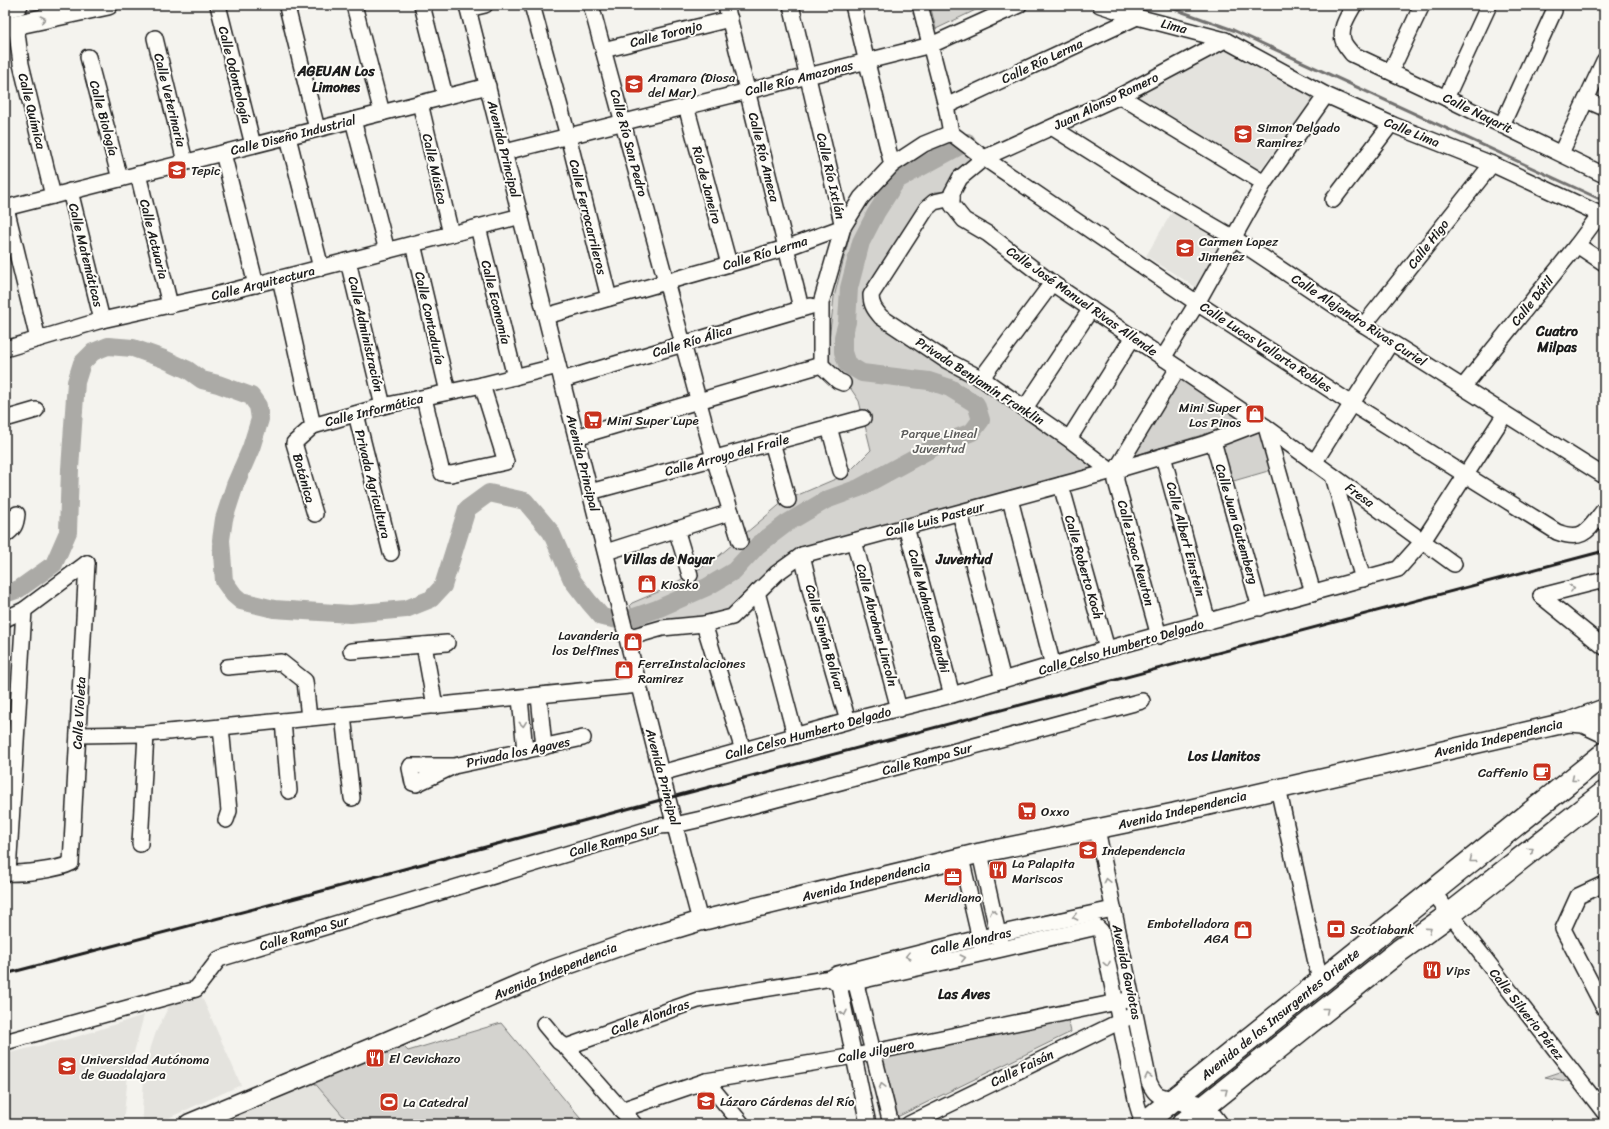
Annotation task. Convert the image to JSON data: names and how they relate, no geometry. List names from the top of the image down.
{
  "streets": {
    "highway": ["Avenida de los Insurgentes Oriente"],
    "main road": ["Avenida Independencia"],
    "street": [
      "Lima",
      "Calle Toronjo",
      "Calle Río Lerma",
      "Calle Odontología",
      "Calle Río Amazonas",
      "Calle Veterinaria",
      "Juan Alonso Romero",
      "Calle Química",
      "Calle Nayarit",
      "Calle Biología",
      "Calle Lima",
      "Calle Diseño Industrial",
      "Calle Río San Pedro",
      "Avenida Principal",
      "Calle Río Ameca",
      "Calle Música",
      "Calle Río Ixtlán",
      "Río de Janeiro",
      "Calle Ferrocarrileros",
      "Calle Actuaria",
      "Calle Higo",
      "Calle Matemáticas",
      "Calle Arquitectura",
      "Calle José Manuel Rivas Allende",
      "Calle Dátil",
      "Calle Economía",
      "Calle Contaduría",
      "Calle Alejandro Rivas Curiel",
      "Calle Administración",
      "Calle Río Álica",
      "Calle Lucas Vallarta Robles",
      "Privada Benjamín Franklin",
      "Calle Informática",
      "Calle Arroyo del Fraile",
      "Botánica",
      "Privada Agricultura",
      "Fresa",
      "Calle Luis Pasteur",
      "Calle Juan Gutemberg",
      "Calle Albert Einstein",
      "Calle Isaac Newton",
      "Calle Roberto Koch",
      "Calle Mahatma Gandhi",
      "Calle Abraham Lincoln",
      "Calle Simón Bolívar",
      "Calle Celso Humberto Delgado",
      "Calle Violeta",
      "Privada los Agaves",
      "Calle Rampa Sur",
      "Calle Alondras",
      "Avenida Gaviotas",
      "Calle Silverio Pérez",
      "Calle Jilguero",
      "Calle Faisán"
    ]
  },
  "crossings": [
    ["Lima", "Calle Río Lerma"],
    ["Lima", "Juan Alonso Romero"],
    ["Lima", "Calle Lima"],
    ["Calle Toronjo", "Calle Río San Pedro"],
    ["Calle Toronjo", "Calle Río Ameca"],
    ["Calle Río Lerma", "Calle Río San Pedro"],
    ["Calle Río Lerma", "Avenida Principal"],
    ["Calle Río Lerma", "Calle Río Ameca"],
    ["Calle Río Lerma", "Calle Río Ixtlán"],
    ["Calle Río Lerma", "Río de Janeiro"],
    ["Calle Río Lerma", "Calle Ferrocarrileros"],
    ["Calle Odontología", "Calle Diseño Industrial"],
    ["Calle Río Amazonas", "Calle Río San Pedro"],
    ["Calle Río Amazonas", "Avenida Principal"],
    ["Calle Río Amazonas", "Calle Río Ameca"],
    ["Calle Río Amazonas", "Calle Río Ixtlán"],
    ["Calle Río Amazonas", "Río de Janeiro"],
    ["Calle Río Amazonas", "Calle Ferrocarrileros"],
    ["Calle Veterinaria", "Calle Diseño Industrial"],
    ["Juan Alonso Romero", "Calle Lima"],
    ["Juan Alonso Romero", "Calle Alejandro Rivas Curiel"],
    ["Juan Alonso Romero", "Calle Lucas Vallarta Robles"],
    ["Calle Química", "Calle Diseño Industrial"],
    ["Calle Biología", "Calle Diseño Industrial"],
    ["Calle Lima", "Calle Higo"],
    ["Calle Lima", "Calle Dátil"],
    ["Calle Diseño Industrial", "Avenida Principal"],
    ["Calle Diseño Industrial", "Calle Música"],
    ["Calle Diseño Industrial", "Calle Actuaria"],
    ["Calle Diseño Industrial", "Calle Matemáticas"],
    ["Calle Río San Pedro", "Calle Río Álica"],
    ["Calle Río San Pedro", "Calle Arroyo del Fraile"],
    ["Avenida Principal", "Calle Arquitectura"],
    ["Avenida Principal", "Calle Río Álica"],
    ["Avenida Principal", "Calle Informática"],
    ["Avenida Principal", "Calle Arroyo del Fraile"],
    ["Avenida Principal", "Calle Celso Humberto Delgado"],
    ["Avenida Principal", "Avenida Independencia"],
    ["Avenida Principal", "Calle Rampa Sur"],
    ["Calle Río Ameca", "Calle Río Álica"],
    ["Calle Música", "Calle Arquitectura"],
    ["Calle Río Ixtlán", "Calle Río Álica"],
    ["Calle Actuaria", "Calle Arquitectura"],
    ["Calle Higo", "Calle Alejandro Rivas Curiel"],
    ["Calle Matemáticas", "Calle Arquitectura"],
    ["Calle Arquitectura", "Calle Economía"],
    ["Calle Arquitectura", "Calle Contaduría"],
    ["Calle Arquitectura", "Calle Administración"],
    ["Calle Arquitectura", "Calle Informática"],
    ["Calle José Manuel Rivas Allende", "Privada Benjamín Franklin"],
    ["Calle José Manuel Rivas Allende", "Fresa"],
    ["Calle José Manuel Rivas Allende", "Calle Luis Pasteur"],
    ["Calle Dátil", "Calle Alejandro Rivas Curiel"],
    ["Calle Economía", "Calle Informática"],
    ["Calle Contaduría", "Calle Informática"],
    ["Calle Alejandro Rivas Curiel", "Calle Celso Humberto Delgado"],
    ["Calle Administración", "Calle Informática"],
    ["Calle Río Álica", "Calle Informática"],
    ["Calle Lucas Vallarta Robles", "Calle Celso Humberto Delgado"],
    ["Privada Benjamín Franklin", "Calle Luis Pasteur"],
    ["Privada Benjamín Franklin", "Calle Isaac Newton"],
    ["Calle Informática", "Botánica"],
    ["Calle Informática", "Privada Agricultura"],
    ["Fresa", "Calle Luis Pasteur"],
    ["Fresa", "Calle Celso Humberto Delgado"],
    ["Calle Luis Pasteur", "Calle Juan Gutemberg"],
    ["Calle Luis Pasteur", "Calle Albert Einstein"],
    ["Calle Luis Pasteur", "Calle Isaac Newton"],
    ["Calle Luis Pasteur", "Calle Roberto Koch"],
    ["Calle Luis Pasteur", "Calle Mahatma Gandhi"],
    ["Calle Luis Pasteur", "Calle Abraham Lincoln"],
    ["Calle Luis Pasteur", "Calle Simón Bolívar"],
    ["Calle Juan Gutemberg", "Calle Celso Humberto Delgado"],
    ["Calle Albert Einstein", "Calle Celso Humberto Delgado"],
    ["Calle Isaac Newton", "Calle Celso Humberto Delgado"],
    ["Calle Roberto Koch", "Calle Celso Humberto Delgado"],
    ["Calle Mahatma Gandhi", "Calle Celso Humberto Delgado"],
    ["Calle Abraham Lincoln", "Calle Celso Humberto Delgado"],
    ["Calle Simón Bolívar", "Calle Celso Humberto Delgado"],
    ["Avenida Independencia", "Avenida Gaviotas"],
    ["Calle Alondras", "Avenida Gaviotas"],
    ["Avenida Gaviotas", "Avenida de los Insurgentes Oriente"],
    ["Avenida Gaviotas", "Calle Jilguero"],
    ["Avenida Gaviotas", "Calle Faisán"],
    ["Avenida de los Insurgentes Oriente", "Calle Silverio Pérez"]
  ],
  "districts": [
    "AGEUAN Los Limones",
    "Cuatro Milpas",
    "Villas de Nayar",
    "Juventud",
    "Los Llanitos",
    "Las Aves"
  ],
  "parks": ["Parque Lineal Juventud"],
  "places": {
    "school or university": [
      "Aramara (Diosa del Mar)",
      "Simon Delgado Ramirez",
      "Tepic",
      "Carmen Lopez Jimenez",
      "Independencia",
      "Universidad Autónoma de Guadalajara",
      "Lázaro Cárdenas del Río"
    ],
    "shop": [
      "Mini Super Los Pinos",
      "Kiosko",
      "Lavanderia los Delfines",
      "FerreInstalaciones Ramirez",
      "Embotelladora AGA"
    ],
    "supermarket": ["Mini Super Lupe", "Oxxo"],
    "cafe": ["Caffenio"],
    "restaurant": ["La Palapita Mariscos", "Vips", "El Cevichazo"],
    "office": ["Meridiano"],
    "bank": ["Scotiabank"],
    "sports": ["La Catedral"]
  }
}
